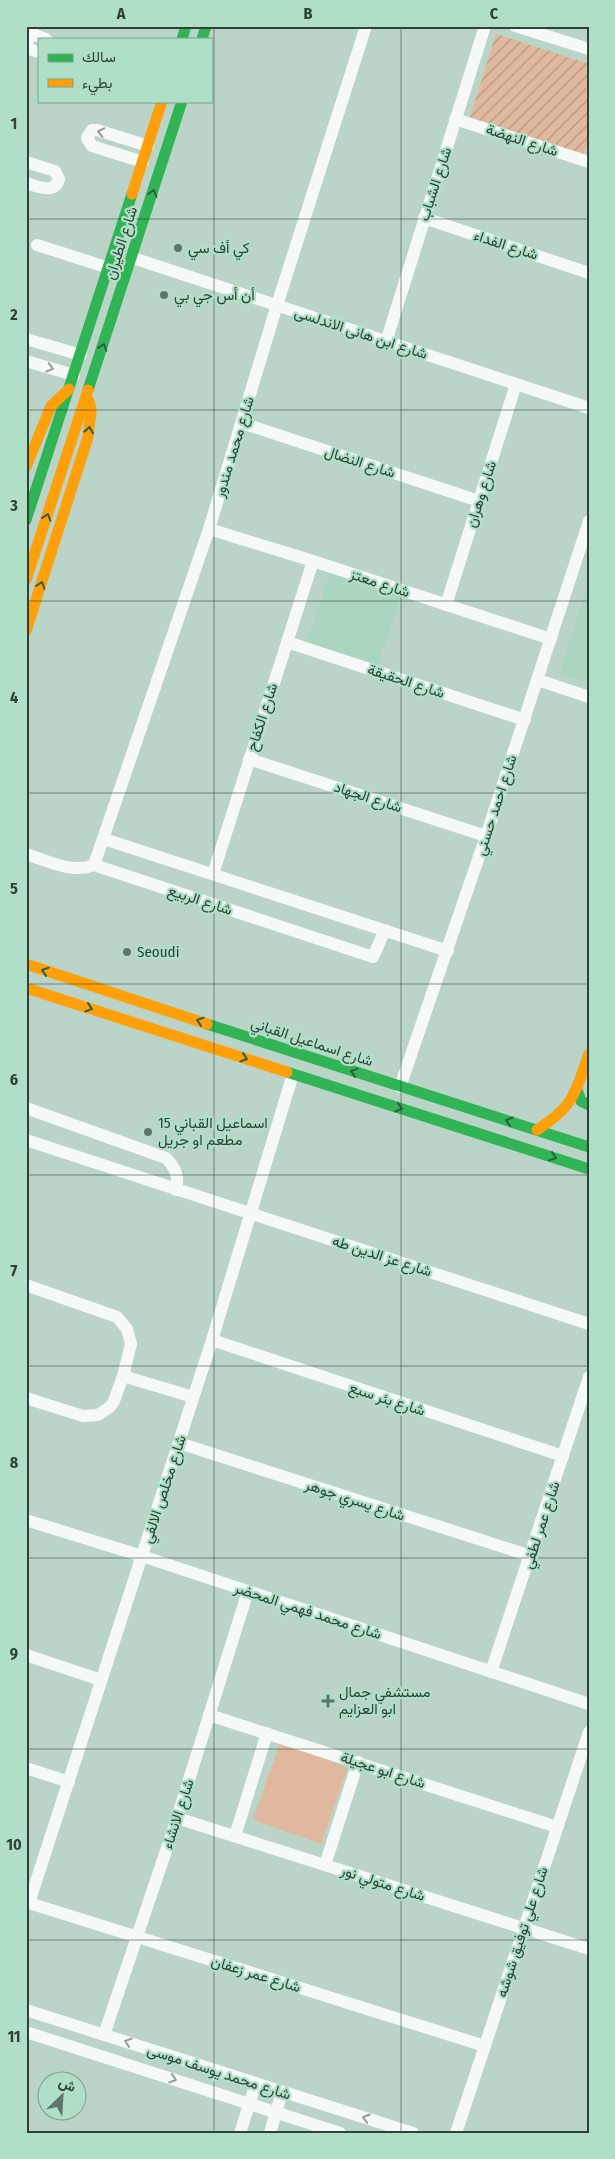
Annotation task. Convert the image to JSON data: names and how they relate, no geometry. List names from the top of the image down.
{
  "streets": {
    "main road": ["شارع الطيران", "شارع اسماعيل القباني"],
    "street": [
      "شارع النهضة",
      "شارع الشباب",
      "شارع الفداء",
      "شارع ابن هانى الاندلسى",
      "شارع محمد مندور",
      "شارع النضال",
      "شارع وهران",
      "شارع معتز",
      "شارع الحقيقة",
      "شارع الكفاح",
      "شارع الجهاد",
      "شارع احمد حسني",
      "شارع الربيع",
      "شارع عز الدين طه",
      "شارع بئر سبع",
      "شارع مخلص الالفي",
      "شارع يسري جوهر",
      "شارع عمر لطفي",
      "شارع محمد فهمي المحضر",
      "شارع ابو عجيلة",
      "شارع الانشاء",
      "شارع متولي نور",
      "شارع علي توفيق شوشه",
      "شارع عمر زعفان",
      "شارع محمد يوسف موسى"
    ]
  },
  "crossings": [
    ["شارع النهضة", "شارع الشباب"],
    ["شارع الشباب", "شارع الفداء"],
    ["شارع الشباب", "شارع ابن هانى الاندلسى"],
    ["شارع الطيران", "شارع ابن هانى الاندلسى"],
    ["شارع ابن هانى الاندلسى", "شارع محمد مندور"],
    ["شارع ابن هانى الاندلسى", "شارع وهران"],
    ["شارع محمد مندور", "شارع النضال"],
    ["شارع محمد مندور", "شارع معتز"],
    ["شارع محمد مندور", "شارع الربيع"],
    ["شارع النضال", "شارع وهران"],
    ["شارع وهران", "شارع معتز"],
    ["شارع معتز", "شارع الكفاح"],
    ["شارع معتز", "شارع احمد حسني"],
    ["شارع الحقيقة", "شارع الكفاح"],
    ["شارع الحقيقة", "شارع احمد حسني"],
    ["شارع الكفاح", "شارع الجهاد"],
    ["شارع الكفاح", "شارع الربيع"],
    ["شارع الجهاد", "شارع احمد حسني"],
    ["شارع احمد حسني", "شارع الربيع"],
    ["شارع احمد حسني", "شارع اسماعيل القباني"],
    ["شارع عز الدين طه", "شارع مخلص الالفي"],
    ["شارع بئر سبع", "شارع مخلص الالفي"],
    ["شارع بئر سبع", "شارع عمر لطفي"],
    ["شارع مخلص الالفي", "شارع يسري جوهر"],
    ["شارع مخلص الالفي", "شارع محمد فهمي المحضر"],
    ["شارع مخلص الالفي", "شارع عمر زعفان"],
    ["شارع يسري جوهر", "شارع عمر لطفي"],
    ["شارع عمر لطفي", "شارع محمد فهمي المحضر"],
    ["شارع محمد فهمي المحضر", "شارع الانشاء"],
    ["شارع ابو عجيلة", "شارع الانشاء"],
    ["شارع ابو عجيلة", "شارع علي توفيق شوشه"],
    ["شارع الانشاء", "شارع متولي نور"],
    ["شارع الانشاء", "شارع عمر زعفان"],
    ["شارع الانشاء", "شارع محمد يوسف موسى"],
    ["شارع متولي نور", "شارع علي توفيق شوشه"],
    ["شارع علي توفيق شوشه", "شارع عمر زعفان"]
  ],
  "places": {
    "other": [
      "كي أف سي",
      "أن أس جي بي",
      "Seoudi",
      "15 اسماعيل القباني مطعم او جريل"
    ],
    "health": ["مستشفي جمال ابو العزايم"]
  },
  "legend": ["سالك", "بطيء"],
  "north": "top right",
  "grid": {
    "columns": ["A", "B", "C"],
    "rows": [
      "1",
      "2",
      "3",
      "4",
      "5",
      "6",
      "7",
      "8",
      "9",
      "10",
      "11"
    ]
  }
}
